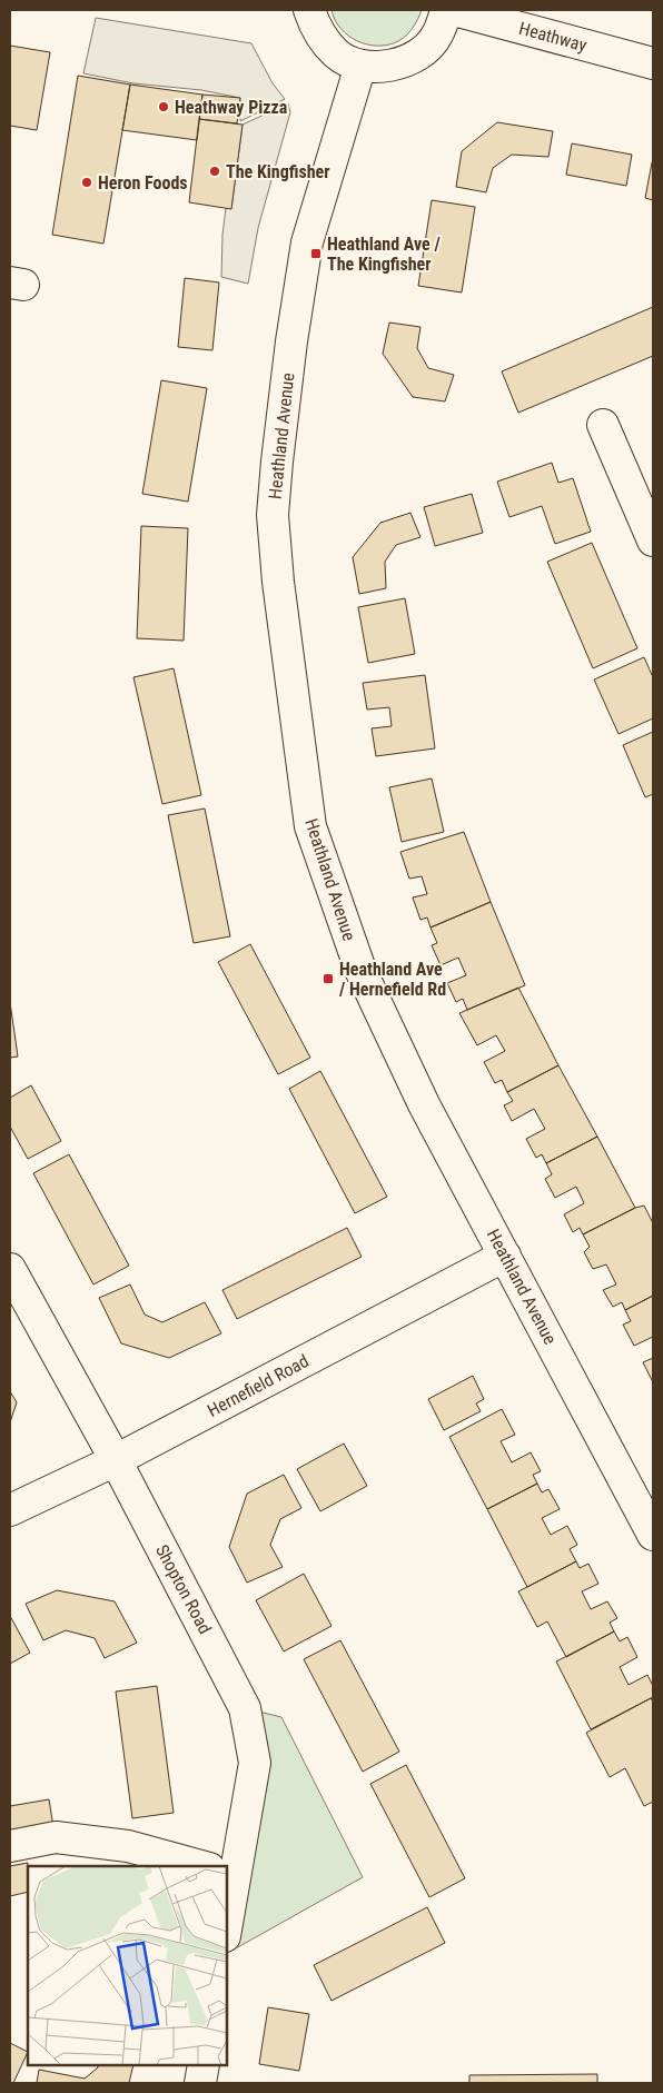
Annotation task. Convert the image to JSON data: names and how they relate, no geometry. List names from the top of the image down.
{
  "streets": {
    "street": [
      "Heathway",
      "Heathland Avenue",
      "Hernefield Road",
      "Shopton Road"
    ]
  },
  "crossings": [
    ["Heathland Avenue", "Hernefield Road"],
    ["Hernefield Road", "Shopton Road"]
  ],
  "places": {
    "other": ["Heathway Pizza", "The Kingfisher", "Heron Foods"],
    "transit": ["Heathland Ave / The Kingfisher", "Heathland Ave / Hernefield Rd"]
  }
}
